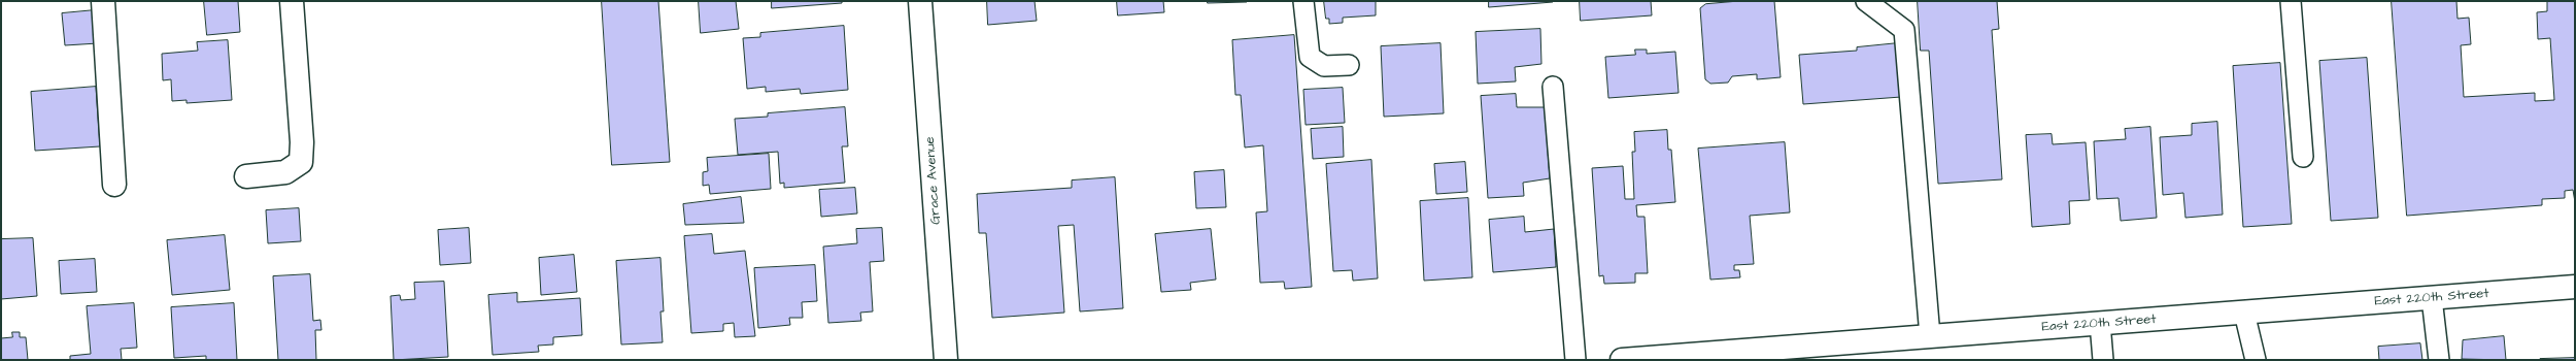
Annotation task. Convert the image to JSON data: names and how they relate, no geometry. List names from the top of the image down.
{
  "streets": {
    "street": ["Grace Avenue", "East 220th Street"]
  }
}
